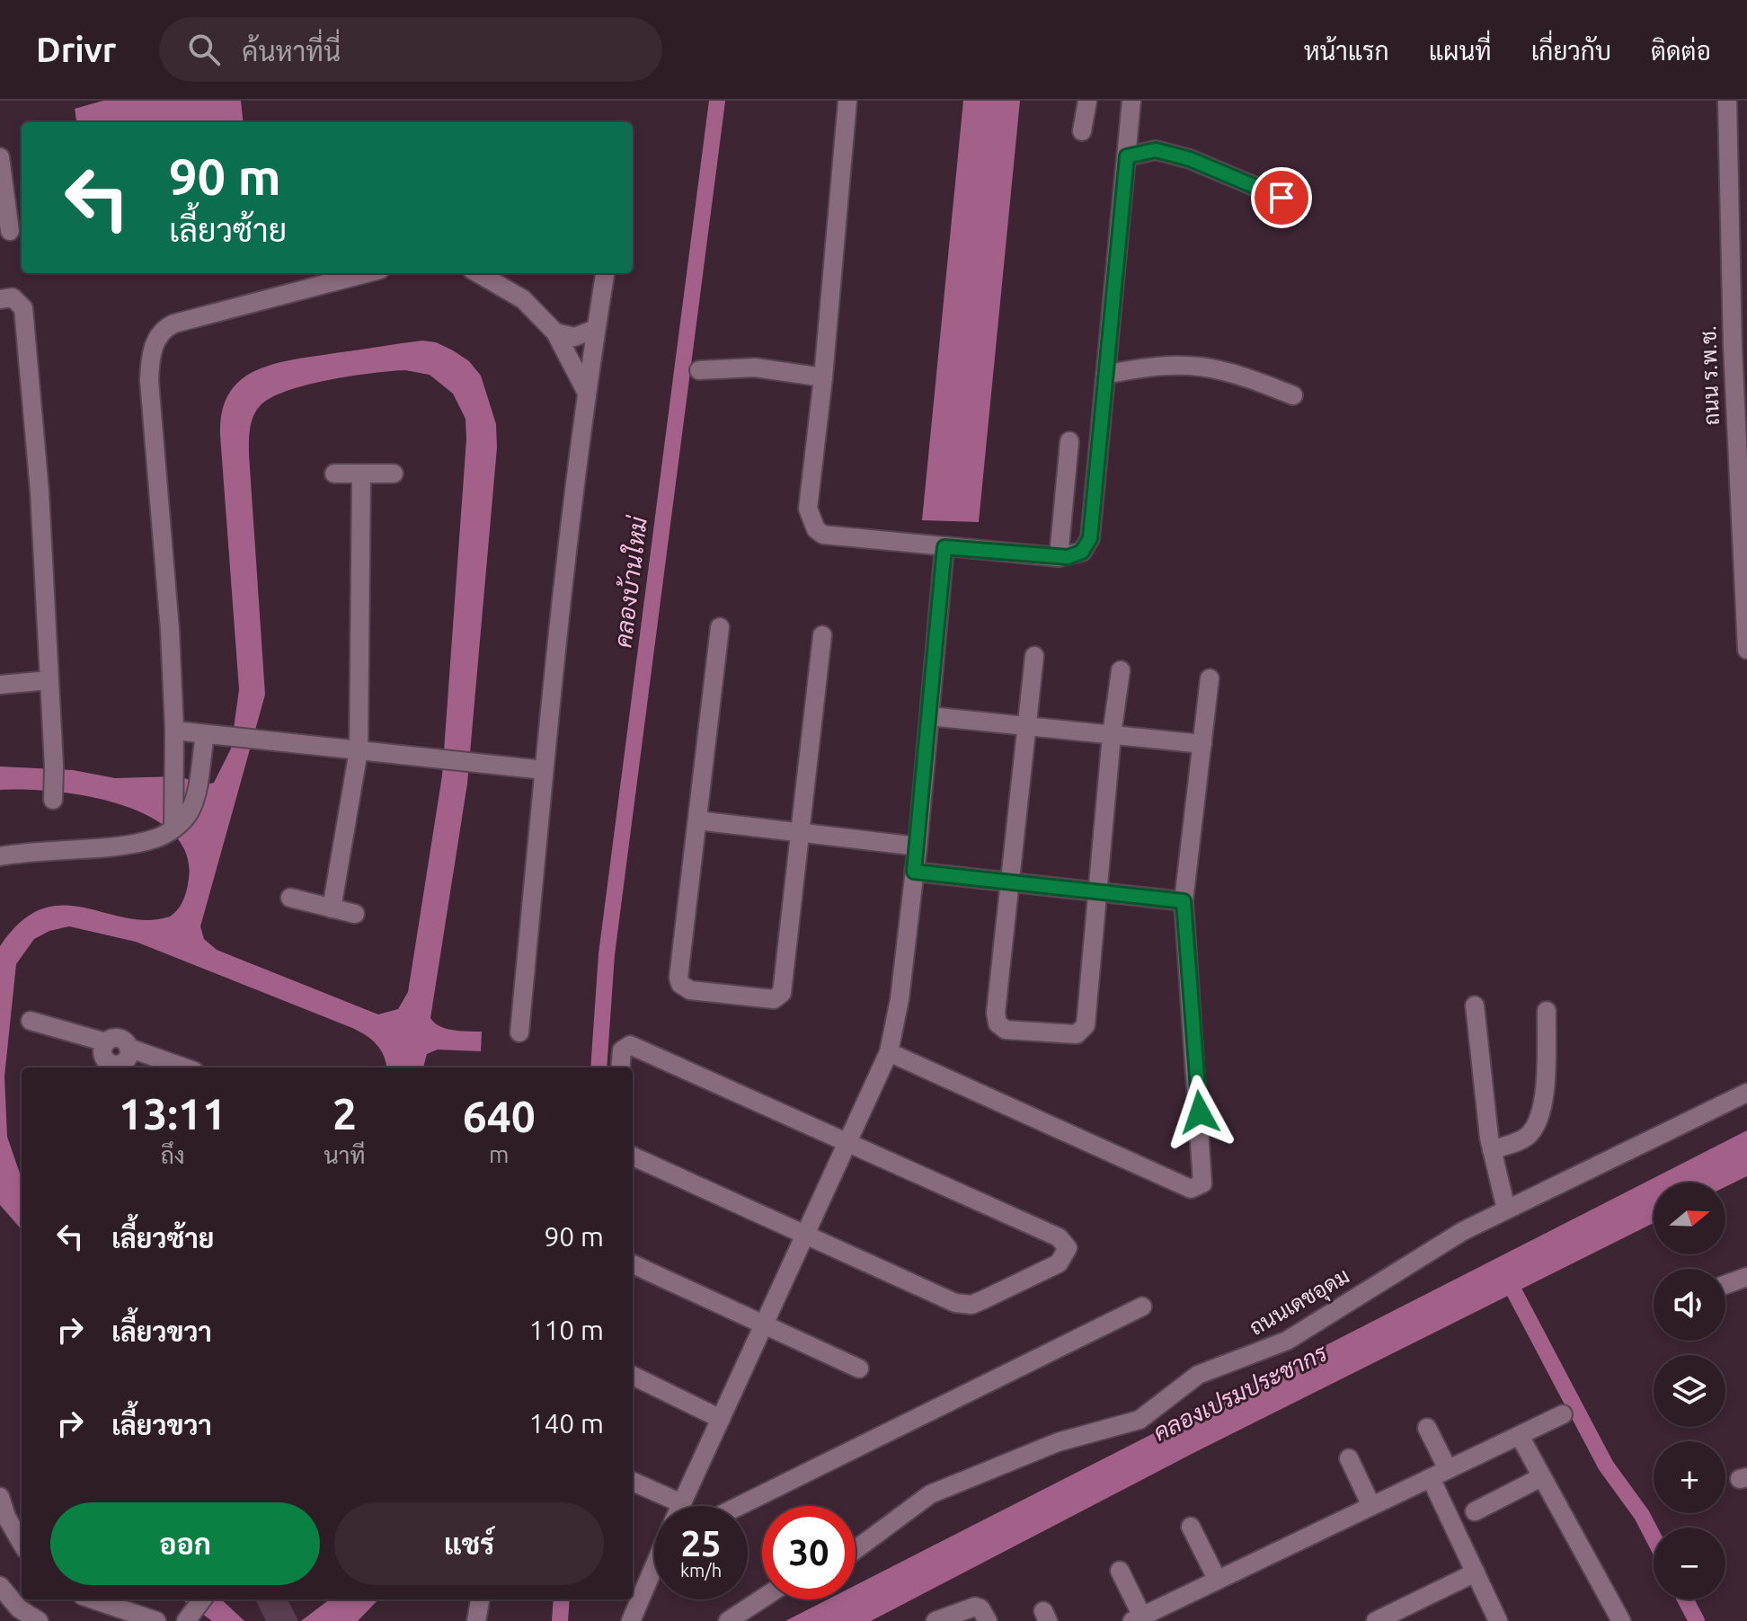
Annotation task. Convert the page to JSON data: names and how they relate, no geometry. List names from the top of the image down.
{
  "streets": {
    "street": ["ถนน ร.พ.ช.", "ถนนเดชอุดม"]
  },
  "water": ["คลองบ้านใหม่", "คลองเปรมประชากร"],
  "north": "right",
  "page": {
    "header": "Drivr",
    "search": "ค้นหาที่นี่",
    "nav": [
      "หน้าแรก",
      "แผนที่",
      "เกี่ยวกับ",
      "ติดต่อ"
    ],
    "turn": ["90 m", "เลี้ยวซ้าย"],
    "eta": [
      "13:11",
      "ถึง",
      "2",
      "นาที",
      "640",
      "m"
    ],
    "map_buttons": ["+", "−"],
    "list": [
      {
        "name": "เลี้ยวซ้าย",
        "value": "90 m"
      },
      {
        "name": "เลี้ยวขวา",
        "value": "110 m"
      },
      {
        "name": "เลี้ยวขวา",
        "value": "140 m"
      }
    ],
    "buttons": ["ออก", "แชร์"],
    "speed": "25 km/h",
    "limit": "30"
  }
}
